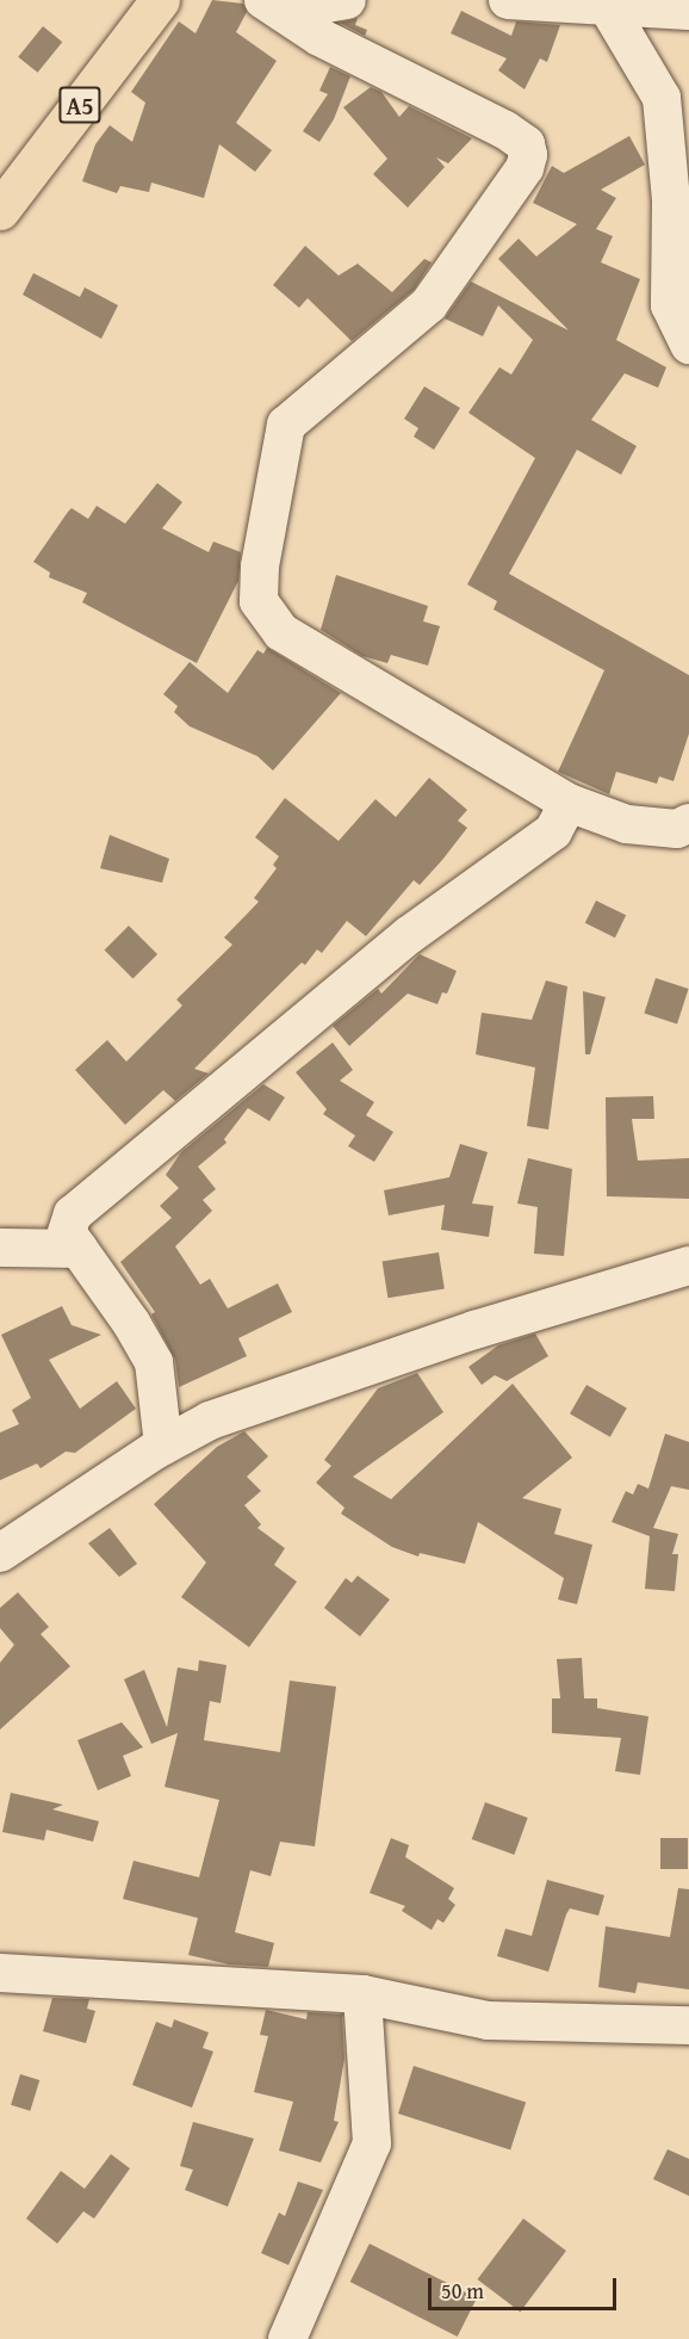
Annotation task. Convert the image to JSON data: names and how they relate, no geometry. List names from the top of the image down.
{
  "streets": {
    "main road": ["A5"]
  },
  "scale_bar": "50 m"
}
